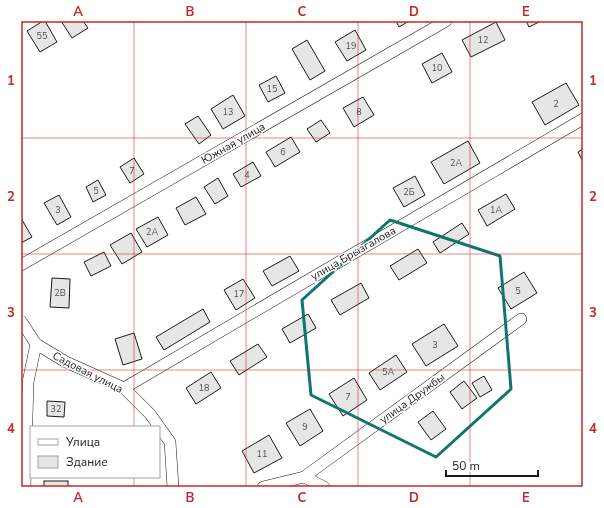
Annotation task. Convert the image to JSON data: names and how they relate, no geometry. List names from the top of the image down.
{
  "streets": {
    "street": [
      "Южная улица",
      "улица Брызгалова",
      "Садовая улица",
      "улица Дружбы"
    ]
  },
  "crossings": [
    ["улица Брызгалова", "Садовая улица"]
  ],
  "house_numbers": [
    "55",
    "12",
    "19",
    "10",
    "15",
    "2",
    "13",
    "8",
    "6",
    "2А",
    "7",
    "4",
    "5",
    "2Б",
    "3",
    "1А",
    "2А",
    "5",
    "2В",
    "17",
    "3",
    "5А",
    "18",
    "7",
    "32",
    "9",
    "11"
  ],
  "legend": ["Улица", "Здание"],
  "scale_bar": "50 m",
  "grid": {
    "columns": [
      "A",
      "B",
      "C",
      "D",
      "E"
    ],
    "rows": [
      "1",
      "2",
      "3",
      "4"
    ]
  }
}
